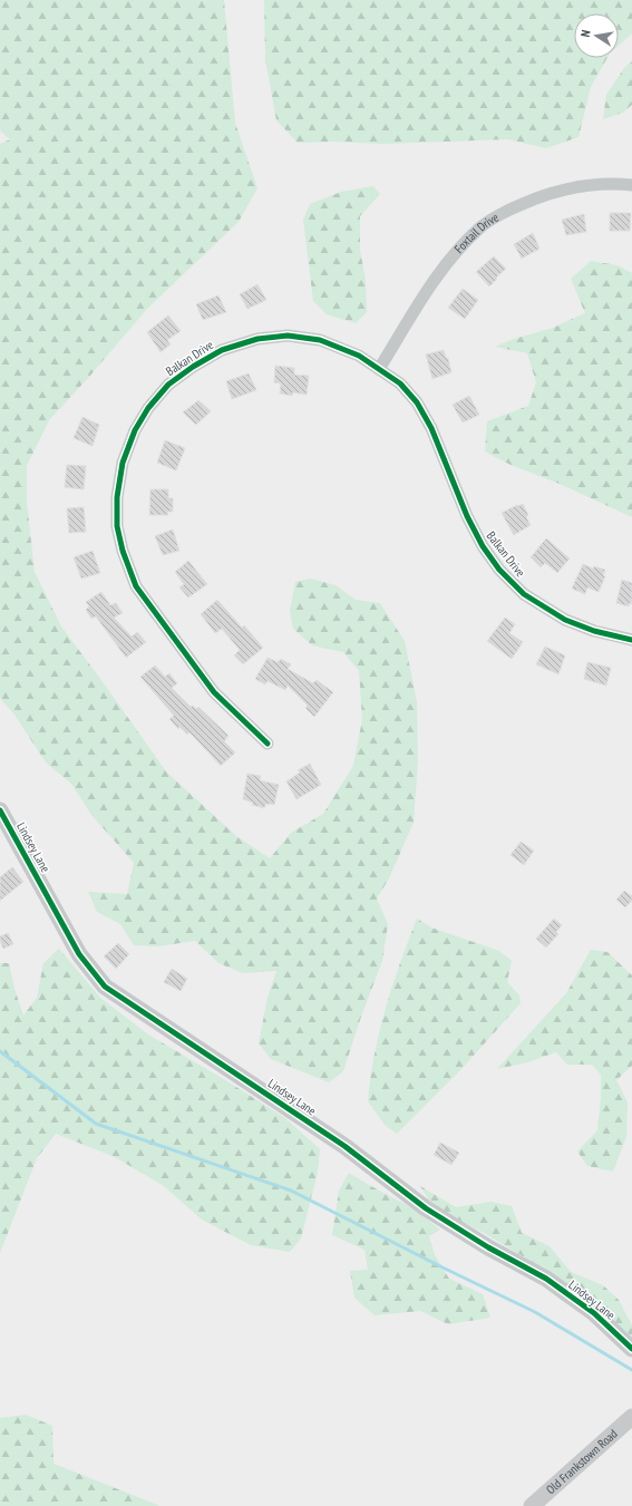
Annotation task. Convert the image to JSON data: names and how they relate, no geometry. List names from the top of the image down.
{
  "streets": {
    "street": [
      "Foxtail Drive",
      "Balkan Drive",
      "Lindsey Lane",
      "Old Frankstown Road"
    ]
  },
  "crossings": [
    ["Foxtail Drive", "Balkan Drive"]
  ],
  "north": "left"
}
